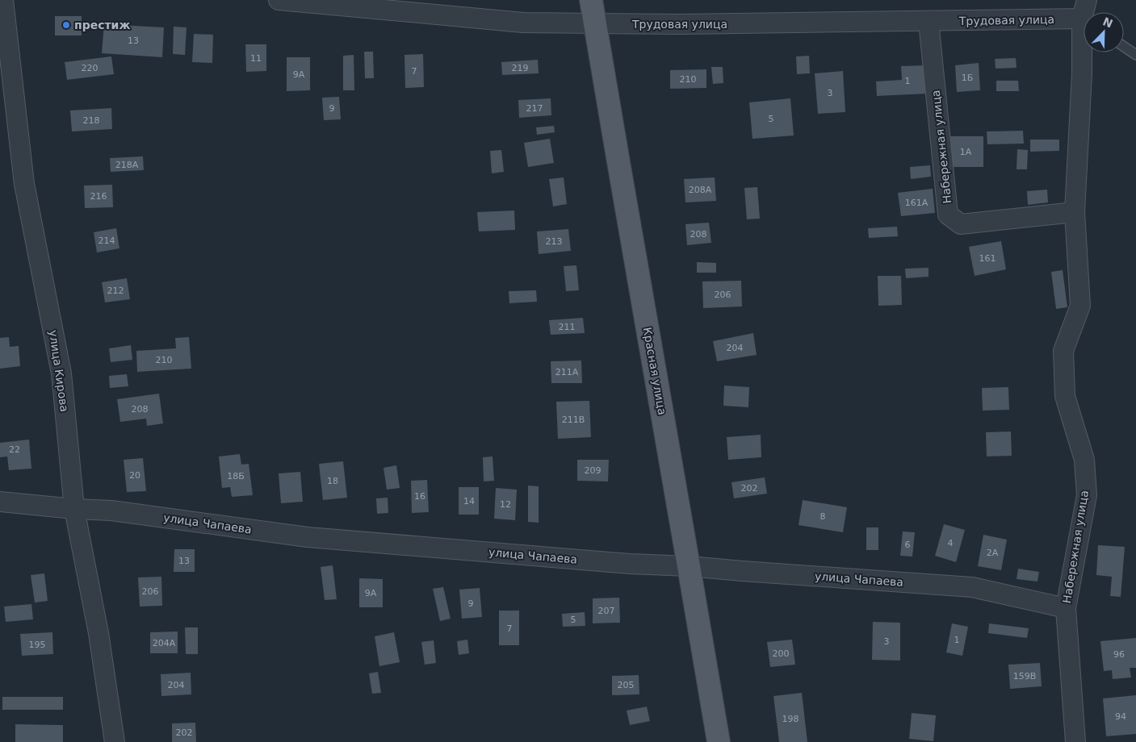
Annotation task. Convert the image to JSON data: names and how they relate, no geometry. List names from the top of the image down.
{
  "streets": {
    "main road": ["Красная улица"],
    "street": [
      "Трудовая улица",
      "Набережная улица",
      "улица Кирова",
      "улица Чапаева"
    ]
  },
  "crossings": [
    ["Трудовая улица", "Набережная улица"],
    ["Трудовая улица", "Красная улица"],
    ["Набережная улица", "улица Чапаева"],
    ["улица Кирова", "улица Чапаева"],
    ["Красная улица", "улица Чапаева"]
  ],
  "places": ["престиж"],
  "house_numbers": [
    "13",
    "11",
    "220",
    "219",
    "7",
    "9А",
    "1Б",
    "210",
    "1",
    "3",
    "9",
    "217",
    "5",
    "218",
    "1А",
    "218А",
    "208А",
    "216",
    "161А",
    "208",
    "214",
    "213",
    "161",
    "212",
    "206",
    "211",
    "204",
    "210",
    "211А",
    "208",
    "211В",
    "22",
    "209",
    "20",
    "18Б",
    "18",
    "202",
    "16",
    "14",
    "12",
    "8",
    "4",
    "6",
    "2А",
    "13",
    "206",
    "9А",
    "9",
    "207",
    "5",
    "7",
    "1",
    "3",
    "204А",
    "195",
    "200",
    "96",
    "159В",
    "204",
    "205",
    "94",
    "198",
    "202"
  ],
  "north": "top right"
}
